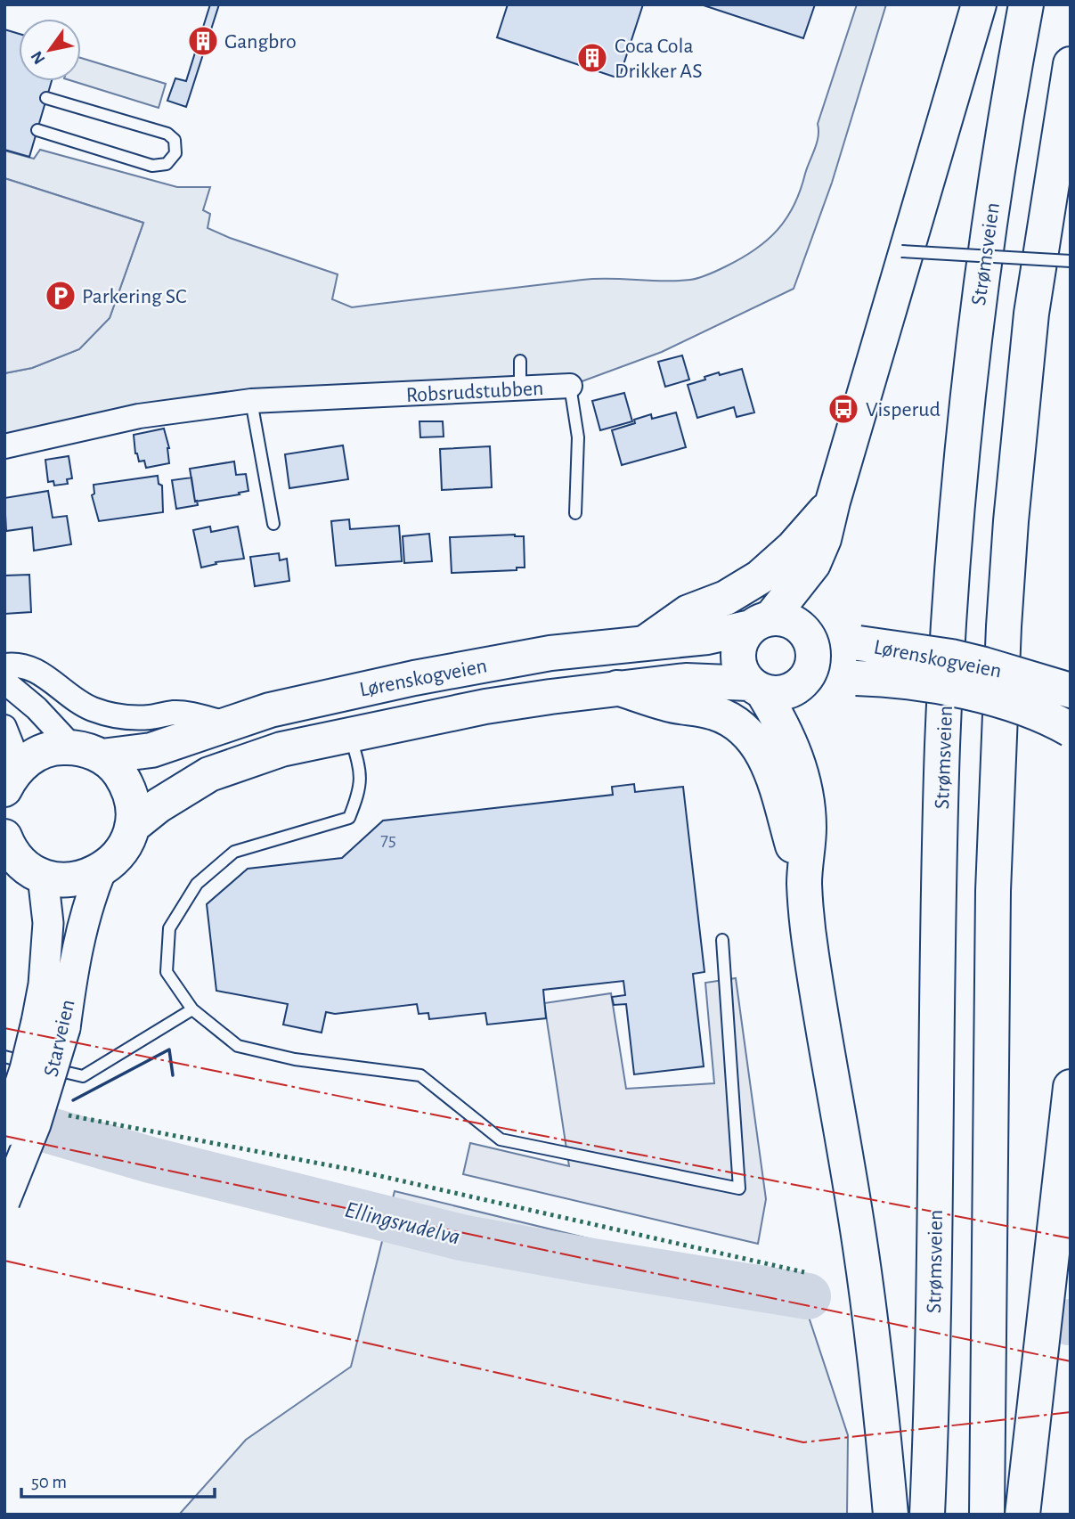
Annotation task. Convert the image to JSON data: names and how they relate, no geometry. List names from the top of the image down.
{
  "streets": {
    "highway": ["Strømsveien", "Lørenskogveien"],
    "street": ["Robsrudstubben", "Starveien"]
  },
  "water": ["Ellingsrudelva"],
  "places": {
    "building": ["Gangbro", "Coca Cola Drikker AS"],
    "parking": ["Parkering SC"],
    "bus stop": ["Visperud"]
  },
  "house_numbers": ["75"],
  "scale_bar": "50 m",
  "north": "bottom left"
}
